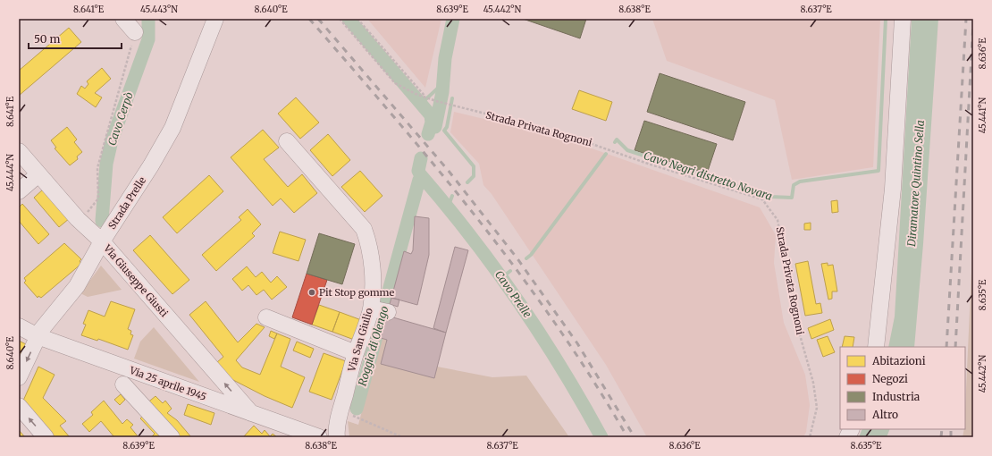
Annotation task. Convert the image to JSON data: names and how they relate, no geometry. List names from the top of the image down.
{
  "streets": {
    "street": [
      "Strada Prelle",
      "Via Giuseppe Giusti",
      "Via San Giulio",
      "Via 25 aprile 1945"
    ],
    "path": ["Strada Privata Rognoni"]
  },
  "crossings": [
    ["Strada Prelle", "Via Giuseppe Giusti"],
    ["Strada Prelle", "Via 25 aprile 1945"],
    ["Via Giuseppe Giusti", "Via 25 aprile 1945"]
  ],
  "water": [
    "Cavo Cerpò",
    "Cavo Negri distretto Novara",
    "Diramatore Quintino Sella",
    "Cavo Prelle",
    "Roggia di Olengo"
  ],
  "places": ["Pit Stop gomme"],
  "legend": [
    "Abitazioni",
    "Negozi",
    "Industria",
    "Altro"
  ],
  "scale_bar": "50 m",
  "coordinates": [
    "8.641°E",
    "45.443°N",
    "8.640°E",
    "8.639°E",
    "45.442°N",
    "8.638°E",
    "8.637°E",
    "8.636°E",
    "45.441°N",
    "45.444°N",
    "8.635°E"
  ]
}
